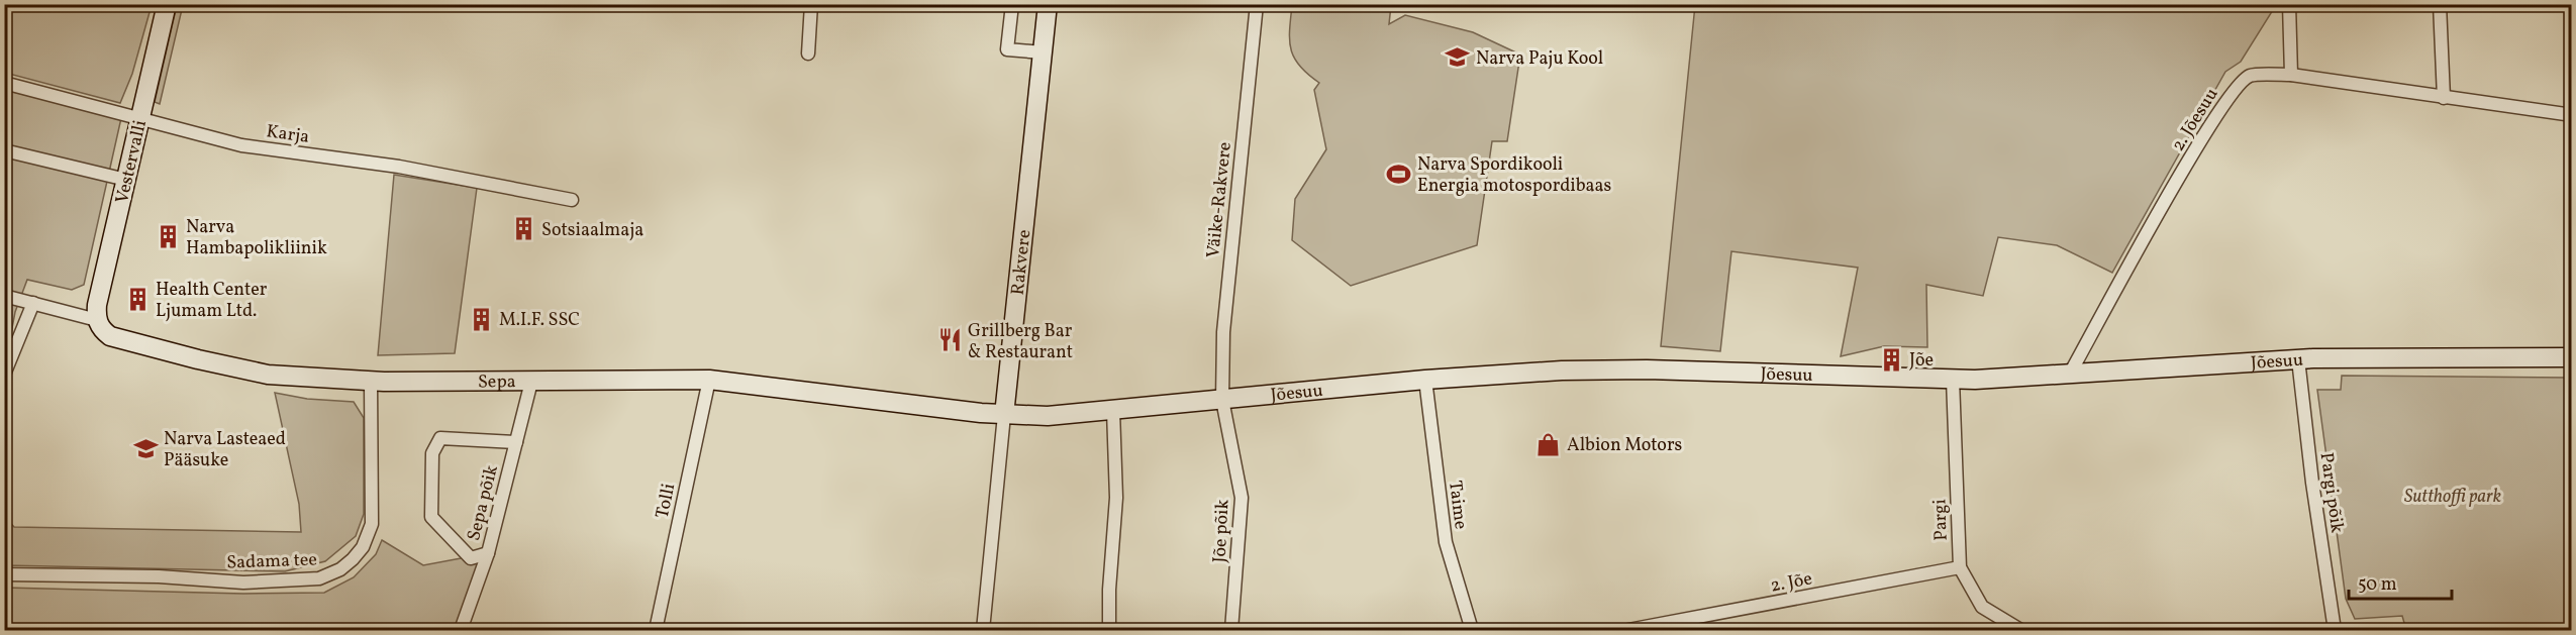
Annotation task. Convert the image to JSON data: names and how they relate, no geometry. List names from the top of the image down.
{
  "streets": {
    "street": [
      "2. Jõesuu",
      "Karja",
      "Vestervalli",
      "Väike-Rakvere",
      "Rakvere",
      "Jõesuu",
      "Sepa",
      "Pargi põik",
      "Tolli",
      "Sepa põik",
      "Taime",
      "Pargi",
      "Jõe põik",
      "Sadama tee",
      "2. Jõe"
    ]
  },
  "crossings": [
    ["2. Jõesuu", "Jõesuu"],
    ["Karja", "Vestervalli"],
    ["Vestervalli", "Sepa"],
    ["Väike-Rakvere", "Jõesuu"],
    ["Väike-Rakvere", "Jõe põik"],
    ["Rakvere", "Jõesuu"],
    ["Rakvere", "Sepa"],
    ["Jõesuu", "Sepa"],
    ["Jõesuu", "Pargi põik"],
    ["Jõesuu", "Taime"],
    ["Jõesuu", "Pargi"],
    ["Jõesuu", "Jõe põik"],
    ["Sepa", "Tolli"],
    ["Sepa", "Sepa põik"],
    ["Sepa", "Sadama tee"],
    ["Pargi", "2. Jõe"]
  ],
  "parks": ["Sutthoffi park"],
  "places": {
    "school or university": ["Narva Paju Kool", "Narva Lasteaed Pääsuke"],
    "sports": ["Narva Spordikooli Energia motospordibaas"],
    "building": [
      "Sotsiaalmaja",
      "Narva Hambapolikliinik",
      "Health Center Ljumam Ltd.",
      "M.I.F. SSC",
      "Jõe"
    ],
    "restaurant": ["Grillberg Bar & Restaurant"],
    "shop": ["Albion Motors"]
  },
  "scale_bar": "50 m"
}
